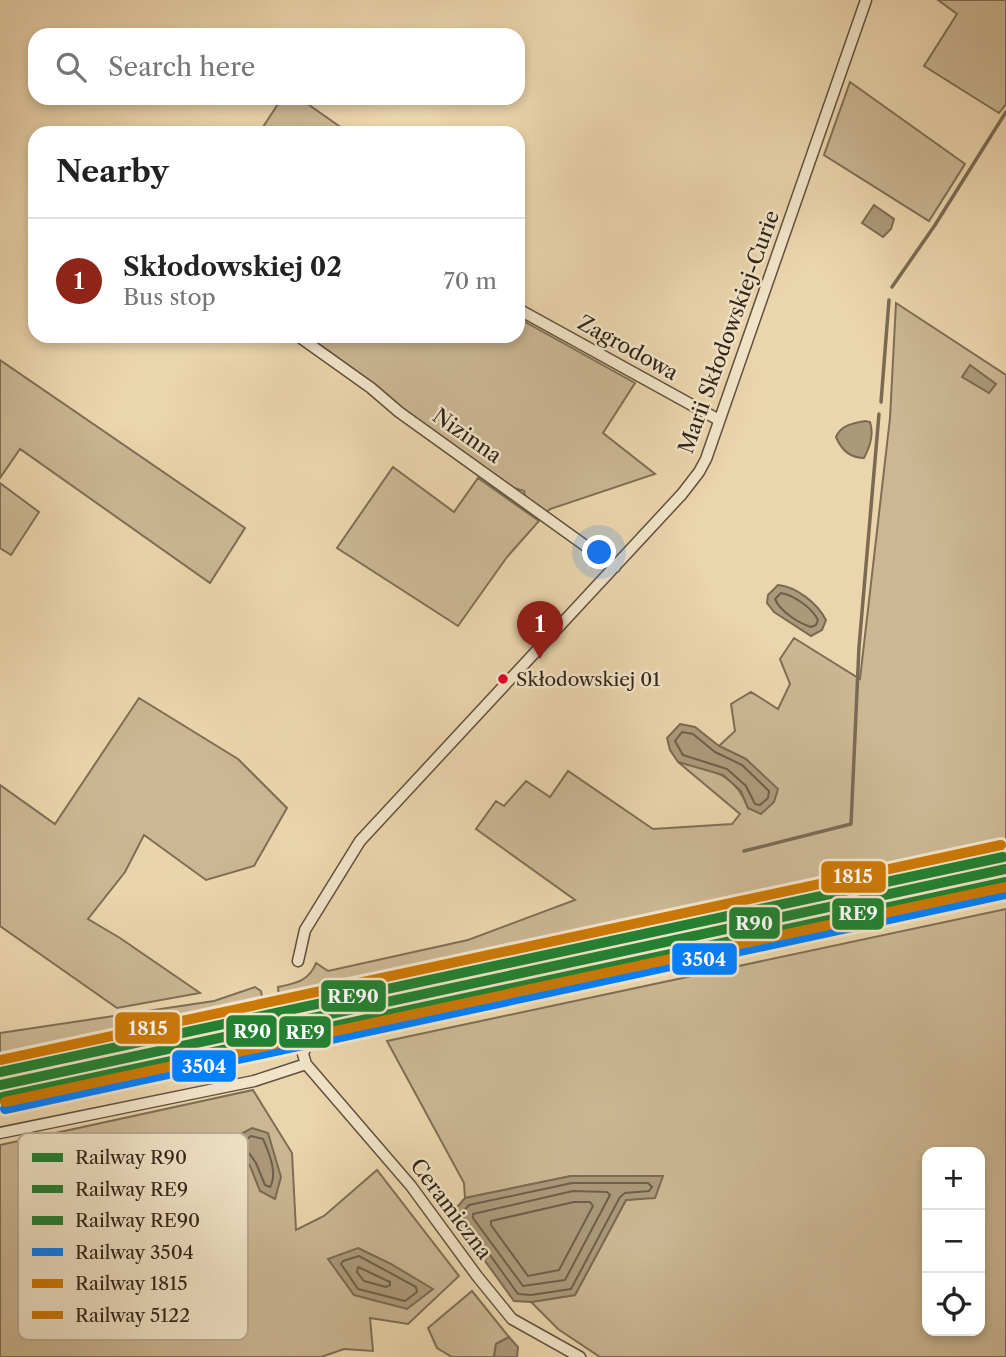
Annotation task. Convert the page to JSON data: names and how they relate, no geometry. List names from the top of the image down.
{
  "streets": {
    "street": [
      "Marii Skłodowskiej-Curie",
      "Zagrodowa",
      "Nizinna",
      "Ceramiczna"
    ]
  },
  "crossings": [
    ["Marii Skłodowskiej-Curie", "Zagrodowa"],
    ["Marii Skłodowskiej-Curie", "Nizinna"]
  ],
  "places": ["Skłodowskiej 01"],
  "lines": [
    "rail line 1815",
    "rail line RE90",
    "rail line R90",
    "rail line RE9",
    "rail line 5122",
    "rail line 3504"
  ],
  "legend": [
    "Railway R90",
    "Railway RE9",
    "Railway RE90",
    "Railway 3504",
    "Railway 1815",
    "Railway 5122"
  ],
  "page": {
    "search": "Search here",
    "heading": "Nearby",
    "list": [
      {
        "mark": "1",
        "name": "Skłodowskiej 02",
        "note": "Bus stop",
        "value": "70 m"
      }
    ],
    "pins": "1",
    "map_buttons": ["+", "−"]
  }
}
